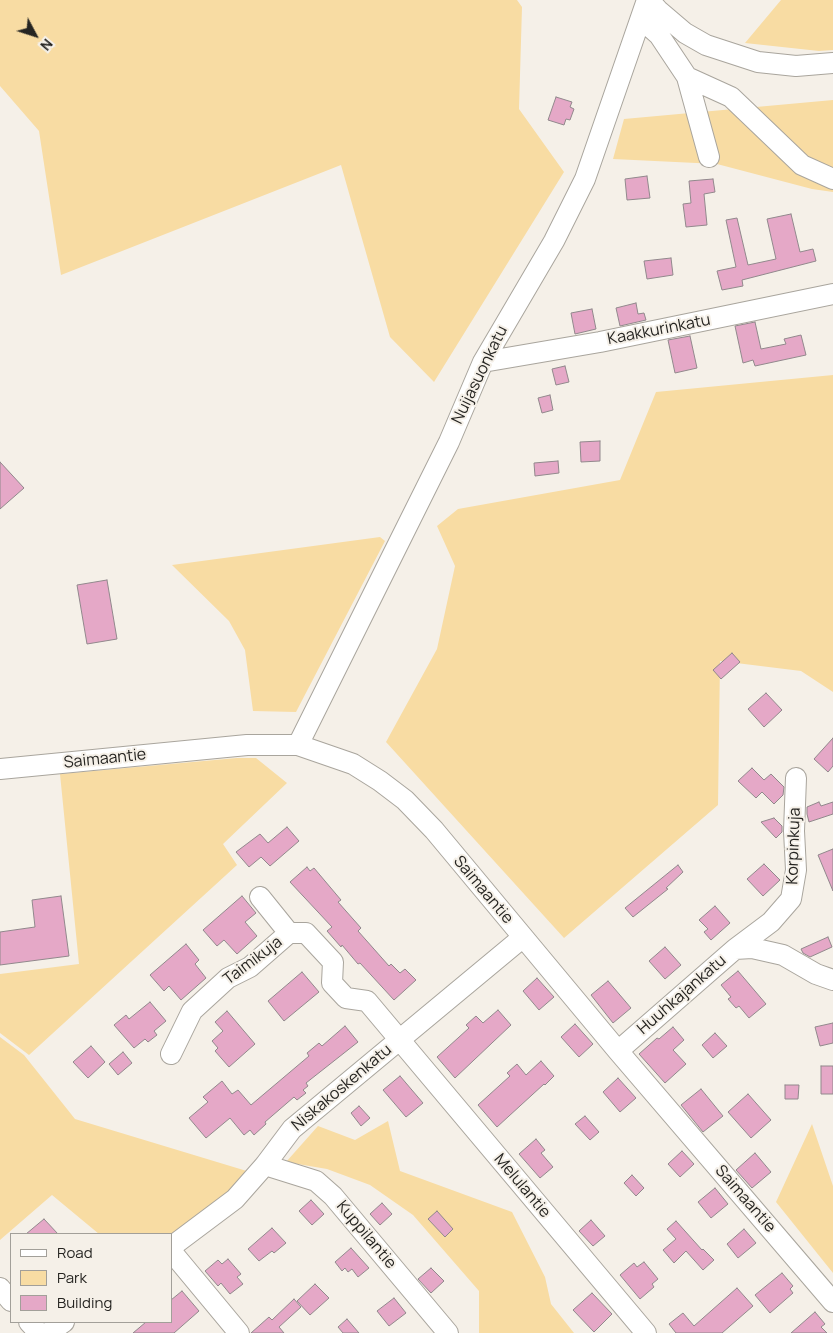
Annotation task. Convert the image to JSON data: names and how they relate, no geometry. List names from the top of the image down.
{
  "streets": {
    "street": [
      "Kaakkurinkatu",
      "Nuijasuonkatu",
      "Saimaantie",
      "Korpinkuja",
      "Taimikuja",
      "Huuhkajankatu",
      "Niskakoskenkatu",
      "Melulantie",
      "Kuppilantie"
    ]
  },
  "crossings": [
    ["Kaakkurinkatu", "Nuijasuonkatu"],
    ["Nuijasuonkatu", "Saimaantie"],
    ["Saimaantie", "Huuhkajankatu"],
    ["Saimaantie", "Niskakoskenkatu"],
    ["Korpinkuja", "Huuhkajankatu"],
    ["Taimikuja", "Niskakoskenkatu"],
    ["Taimikuja", "Melulantie"],
    ["Niskakoskenkatu", "Melulantie"],
    ["Niskakoskenkatu", "Kuppilantie"]
  ],
  "legend": ["Road", "Park", "Building"],
  "north": "bottom right"
}
